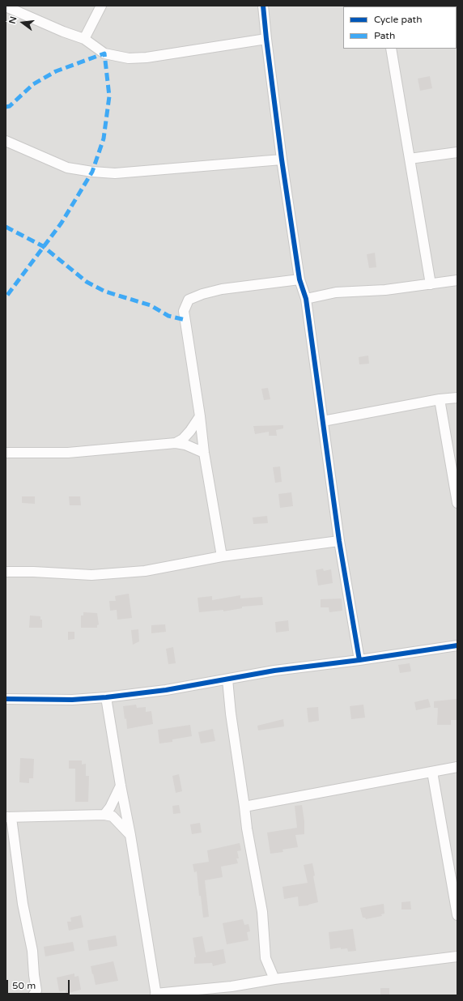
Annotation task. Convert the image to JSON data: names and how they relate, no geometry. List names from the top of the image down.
{
  "legend": ["Cycle path", "Path"],
  "scale_bar": "50 m",
  "north": "left"
}
